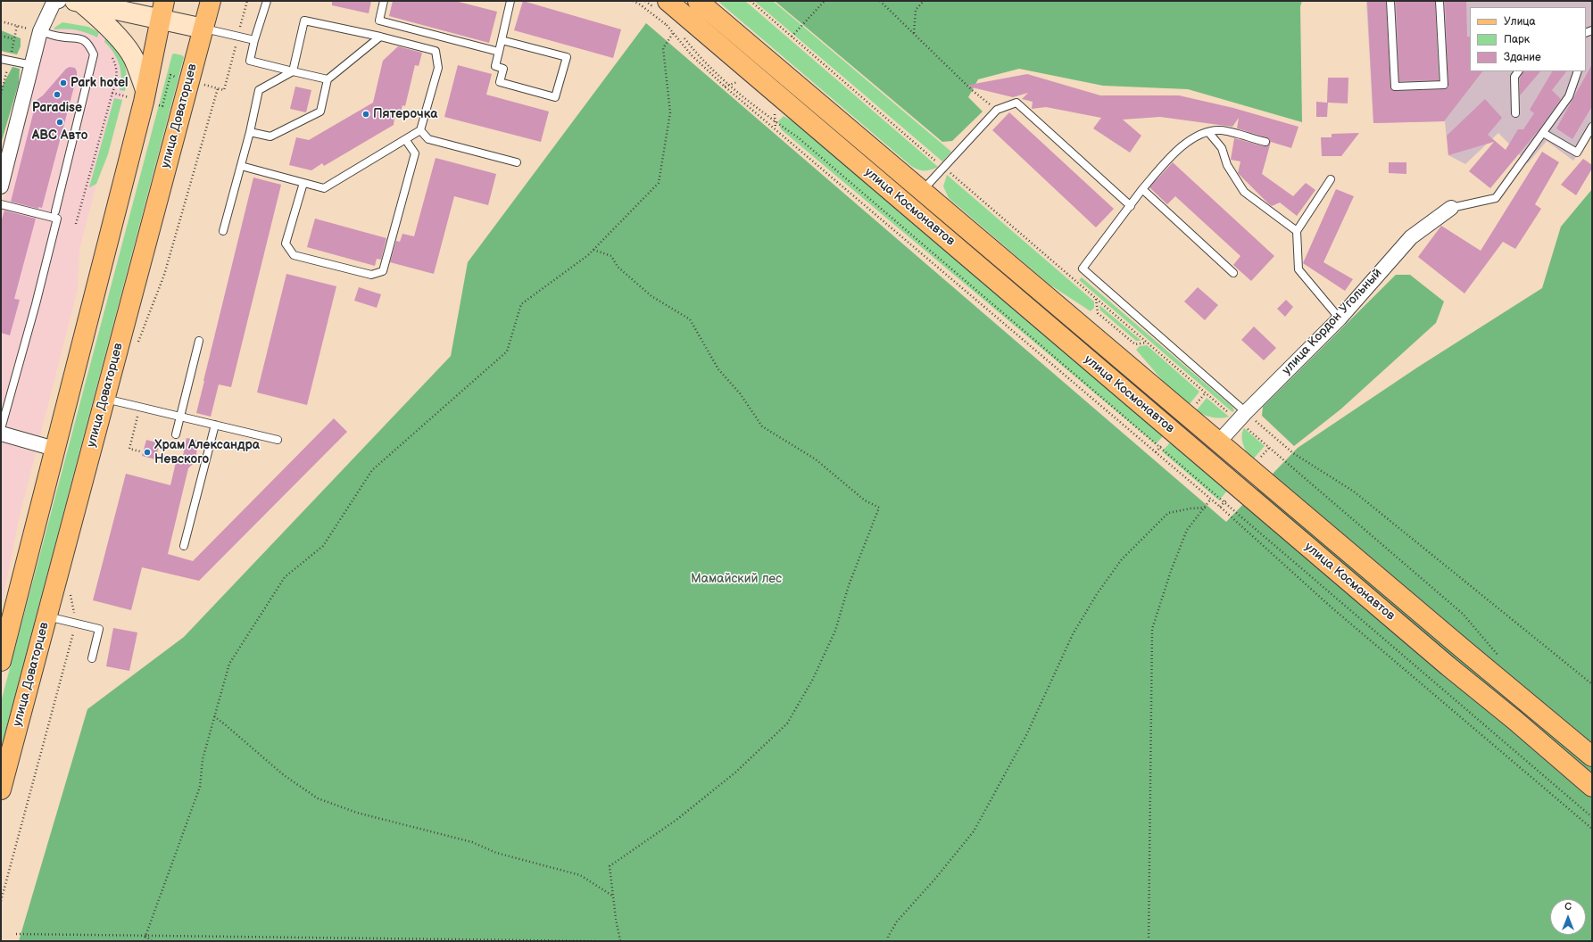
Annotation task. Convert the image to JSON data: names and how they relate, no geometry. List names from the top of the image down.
{
  "streets": {
    "main road": ["улица Доваторцев", "улица Космонавтов"],
    "street": ["улица Кордон Угольный"]
  },
  "crossings": [
    ["улица Космонавтов", "улица Кордон Угольный"]
  ],
  "parks": ["Мамайский лес"],
  "places": [
    "Park hotel",
    "Paradise",
    "Пятерочка",
    "ABC Авто",
    "Храм Александра Невского"
  ],
  "legend": ["Улица", "Парк", "Здание"],
  "north": "top"
}
